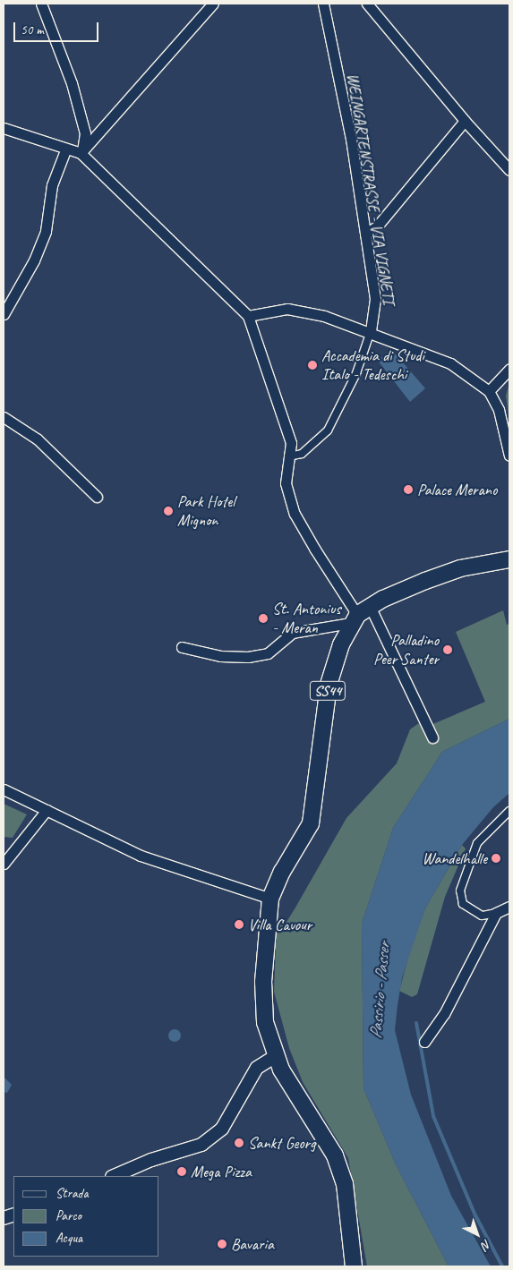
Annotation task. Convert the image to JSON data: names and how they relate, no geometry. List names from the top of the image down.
{
  "streets": {
    "main road": ["SS44"],
    "street": ["WEINGARTENSTRASSE - VIA VIGNETI"]
  },
  "water": ["Passirio - Passer"],
  "places": [
    "Accademia di Studi Italo - Tedeschi",
    "Palace Merano",
    "Park Hotel Mignon",
    "St. Antonius - Meran",
    "Palladino Peer Santer",
    "Wandelhalle",
    "Villa Cavour",
    "Sankt Georg",
    "Mega Pizza",
    "Bavaria"
  ],
  "legend": ["Strada", "Parco", "Acqua"],
  "scale_bar": "50 m",
  "north": "bottom right"
}
